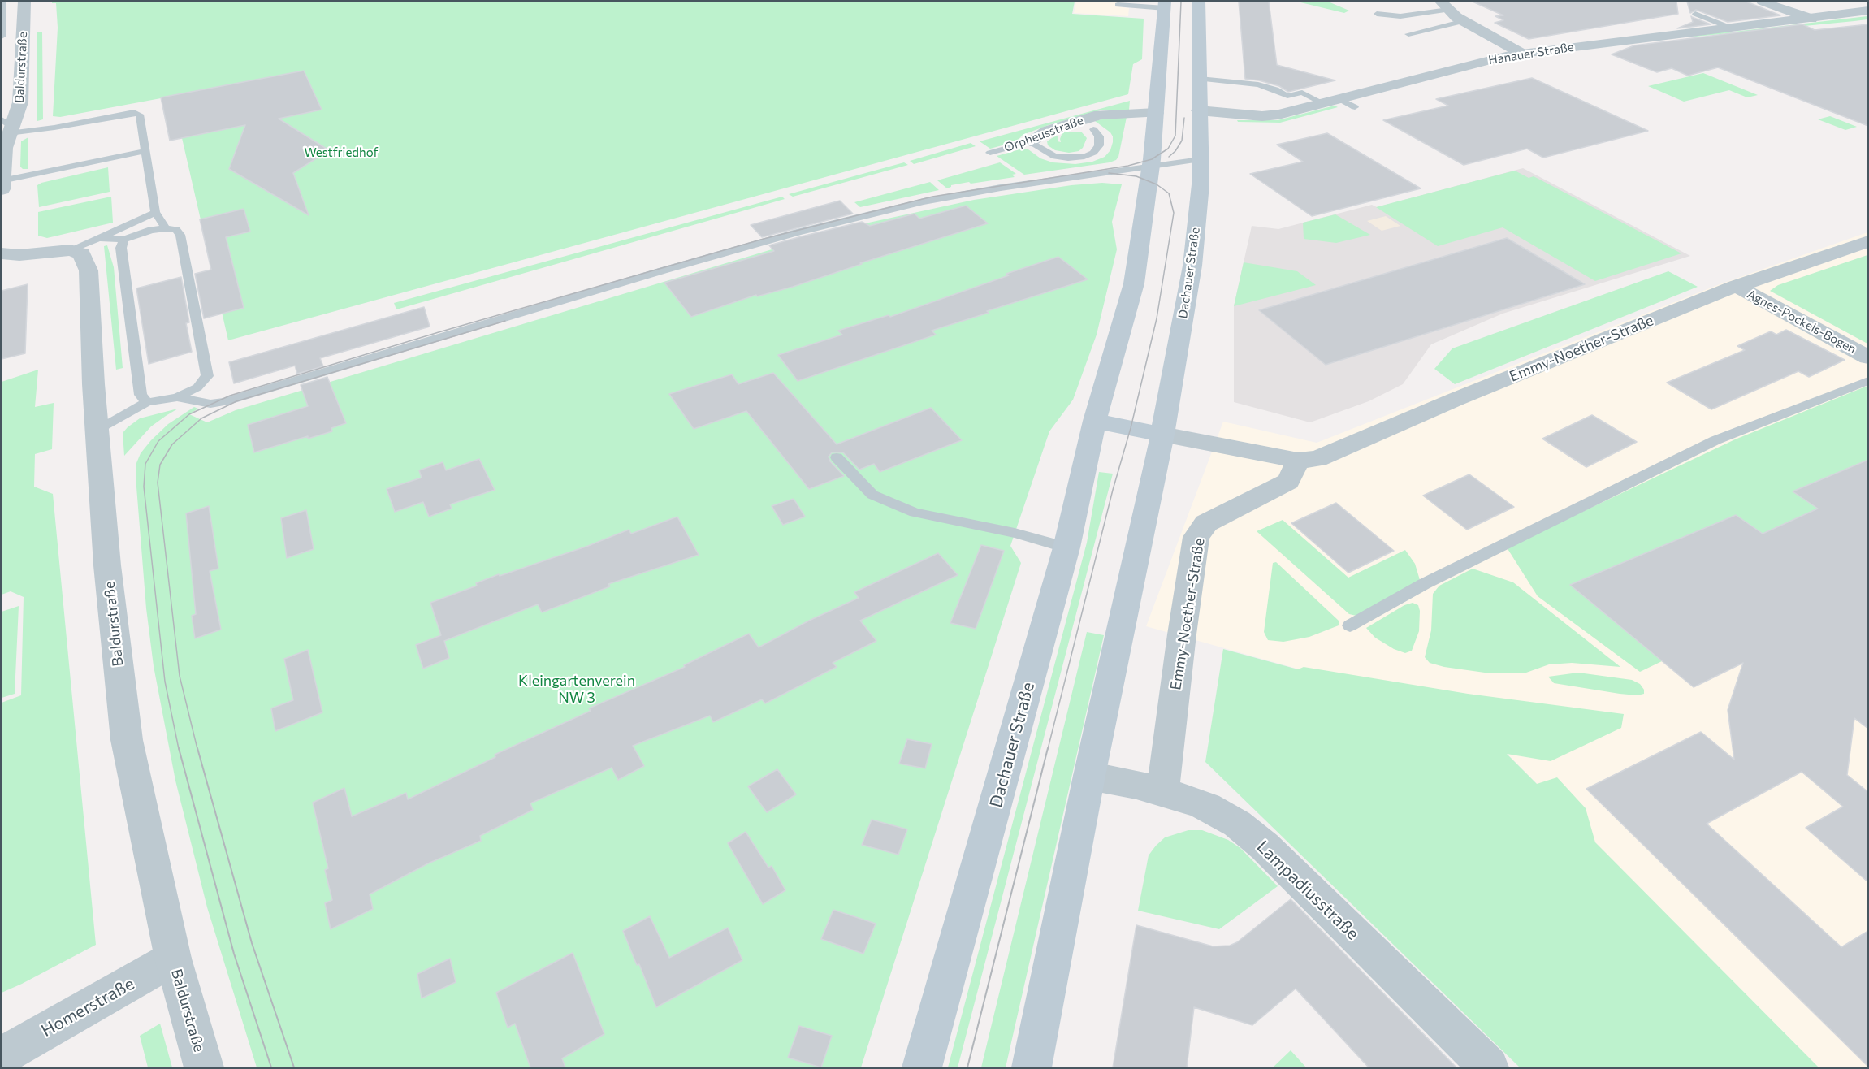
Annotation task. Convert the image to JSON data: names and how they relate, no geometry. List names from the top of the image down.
{
  "streets": {
    "main road": ["Dachauer Straße"],
    "street": [
      "Hanauer Straße",
      "Baldurstraße",
      "Orpheusstraße",
      "Agnes-Pockels-Bogen",
      "Emmy-Noether-Straße",
      "Lampadiusstraße",
      "Homerstraße"
    ]
  },
  "crossings": [
    ["Hanauer Straße", "Orpheusstraße"],
    ["Hanauer Straße", "Dachauer Straße"],
    ["Baldurstraße", "Homerstraße"],
    ["Orpheusstraße", "Dachauer Straße"],
    ["Dachauer Straße", "Emmy-Noether-Straße"],
    ["Dachauer Straße", "Lampadiusstraße"],
    ["Agnes-Pockels-Bogen", "Emmy-Noether-Straße"],
    ["Emmy-Noether-Straße", "Lampadiusstraße"]
  ],
  "parks": ["Westfriedhof", "Kleingartenverein NW 3"]
}
